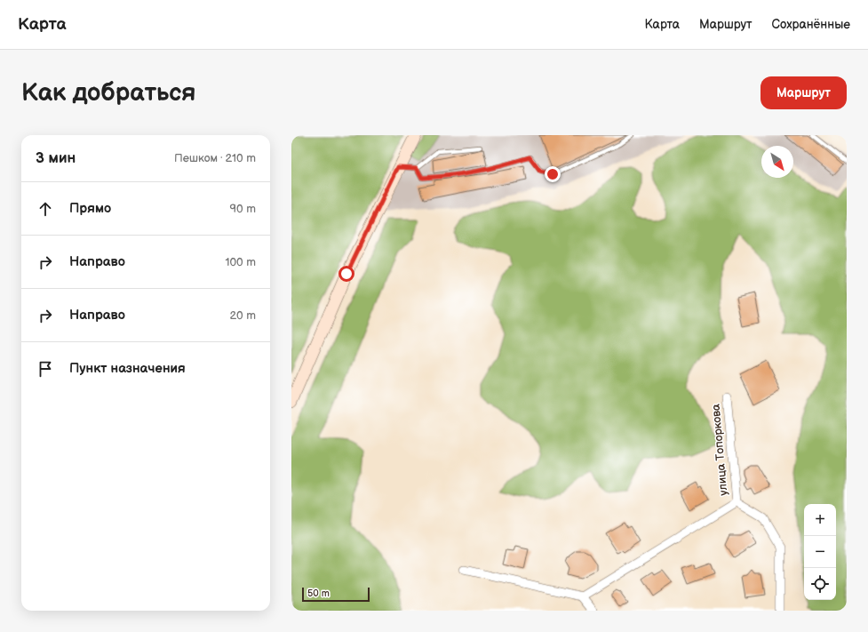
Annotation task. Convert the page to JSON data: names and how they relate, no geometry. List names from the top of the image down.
{
  "streets": {
    "street": ["улица Топоркова"]
  },
  "scale_bar": "50 m",
  "north": "bottom right",
  "page": {
    "header": "Карта",
    "nav": ["Карта", "Маршрут", "Сохранённые"],
    "buttons": "Маршрут",
    "title": "Как добраться",
    "heading": ["3 мин", "Пешком · 210 m"],
    "list": [
      ["Прямо", "90 m"],
      ["Направо", "100 m"],
      ["Направо", "20 m"],
      "Пункт назначения"
    ],
    "map_buttons": ["+", "−"],
    "scale": "50 m"
  }
}
